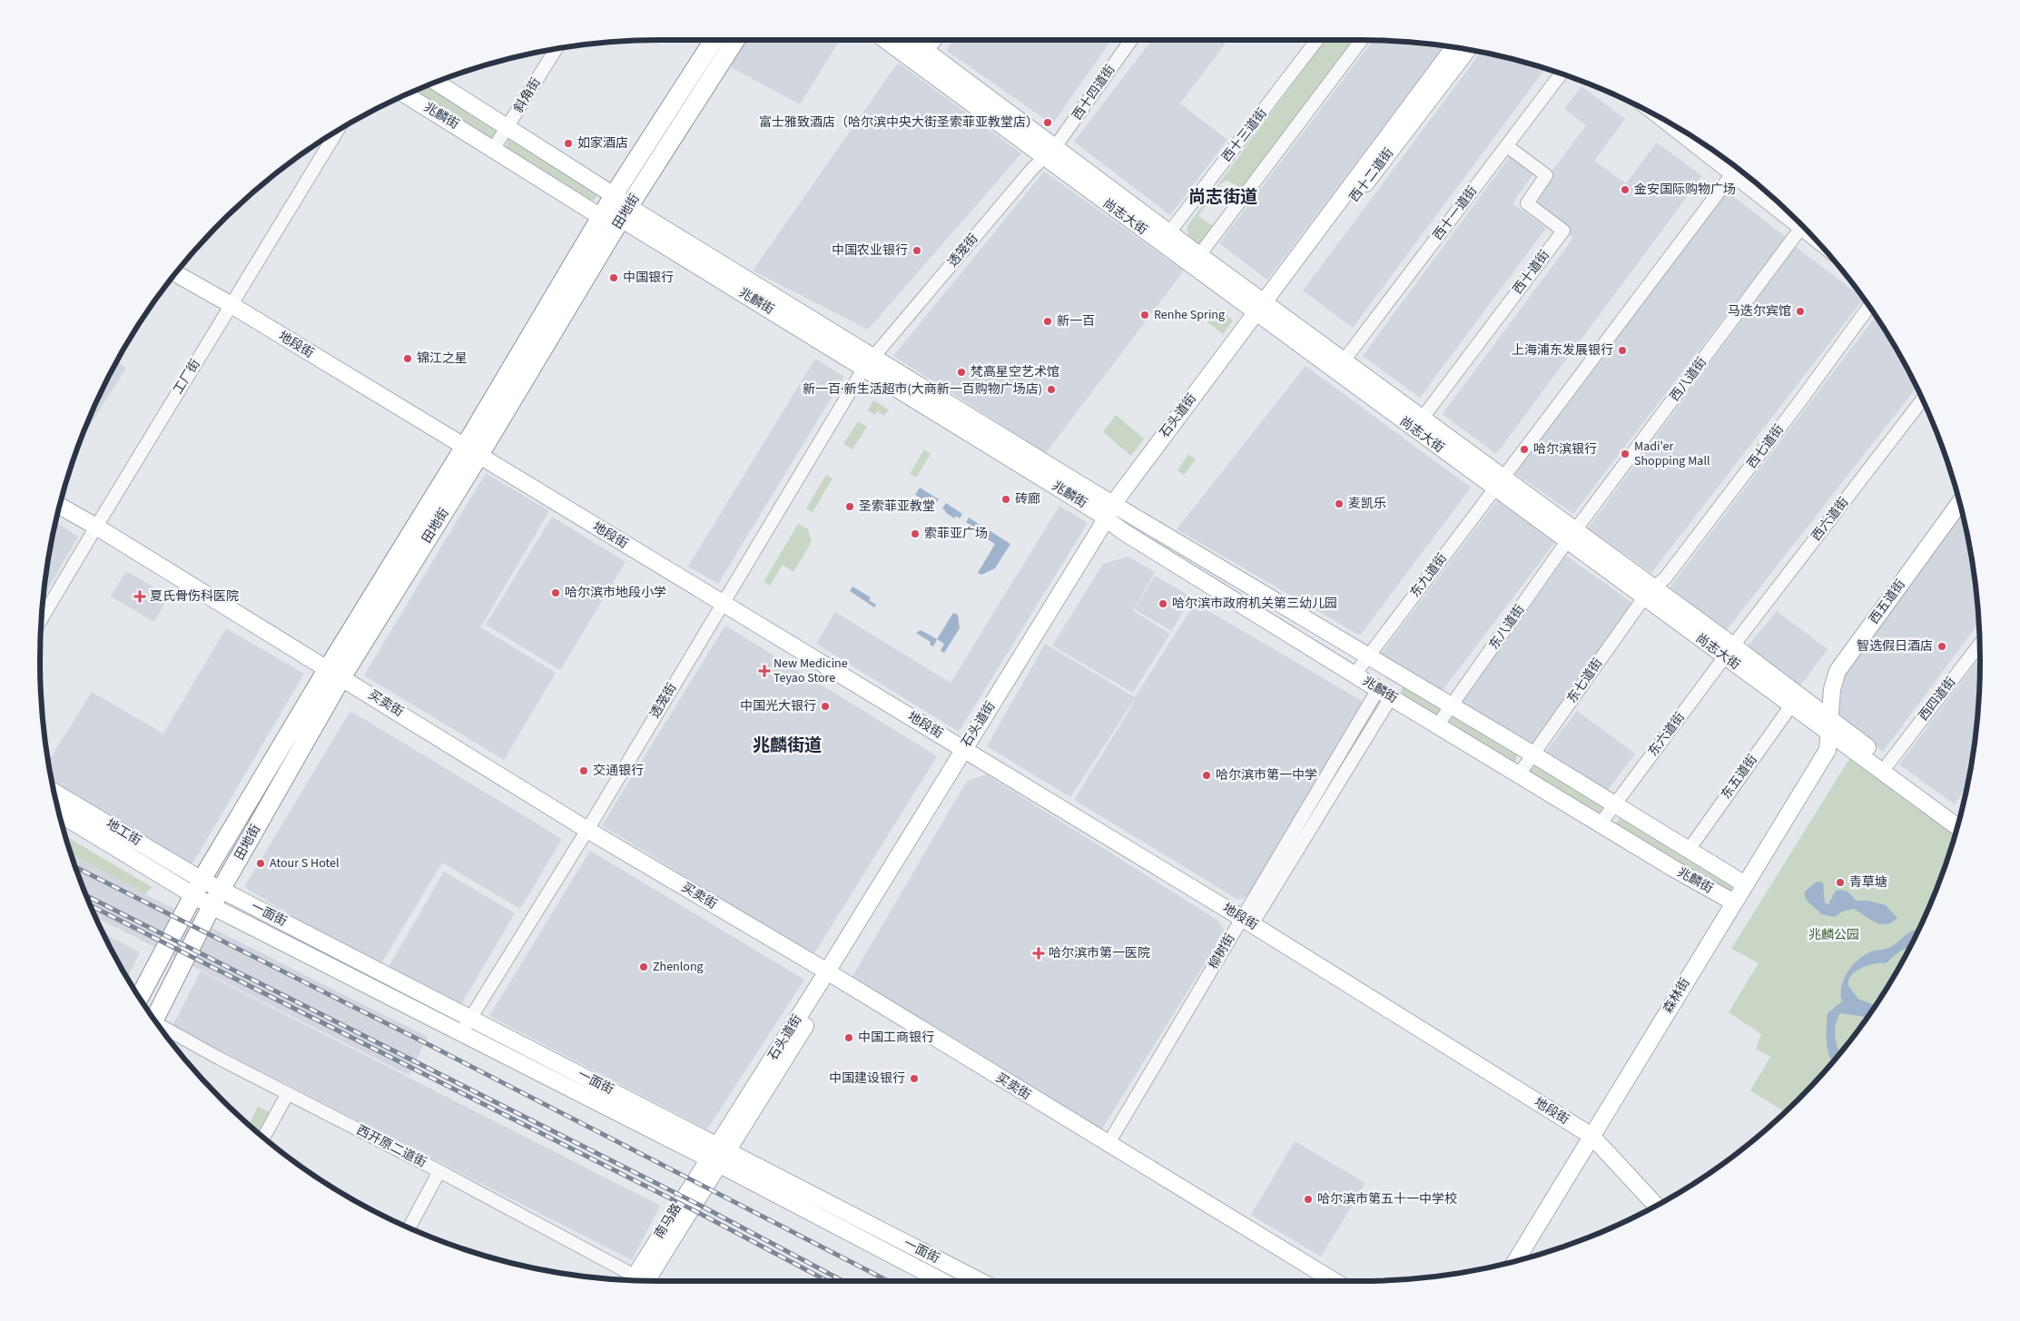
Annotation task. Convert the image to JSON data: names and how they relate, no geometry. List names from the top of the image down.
{
  "streets": {
    "highway": ["田地街"],
    "main road": [
      "兆麟街",
      "西十二道街",
      "尚志大街",
      "地段街",
      "石头道街",
      "西五道街",
      "买卖街",
      "地工街",
      "一面街",
      "森林街",
      "南马路"
    ],
    "street": [
      "西十四道街",
      "斜角街",
      "西十三道街",
      "西十一道街",
      "透笼街",
      "西十道街",
      "工厂街",
      "西八道街",
      "西七道街",
      "西六道街",
      "东九道街",
      "东八道街",
      "东七道街",
      "西四道街",
      "东六道街",
      "东五道街",
      "柳树街",
      "西开原二道街"
    ]
  },
  "crossings": [
    ["西十四道街", "尚志大街"],
    ["西十四道街", "透笼街"],
    ["斜角街", "兆麟街"],
    ["兆麟街", "田地街"],
    ["兆麟街", "透笼街"],
    ["兆麟街", "石头道街"],
    ["兆麟街", "东九道街"],
    ["兆麟街", "东八道街"],
    ["兆麟街", "东七道街"],
    ["兆麟街", "东六道街"],
    ["兆麟街", "东五道街"],
    ["兆麟街", "柳树街"],
    ["兆麟街", "森林街"],
    ["西十三道街", "尚志大街"],
    ["西十二道街", "尚志大街"],
    ["西十二道街", "石头道街"],
    ["田地街", "地段街"],
    ["田地街", "买卖街"],
    ["田地街", "地工街"],
    ["田地街", "一面街"],
    ["西十一道街", "尚志大街"],
    ["西十一道街", "西十道街"],
    ["尚志大街", "透笼街"],
    ["尚志大街", "西十道街"],
    ["尚志大街", "西八道街"],
    ["尚志大街", "石头道街"],
    ["尚志大街", "西七道街"],
    ["尚志大街", "西六道街"],
    ["尚志大街", "东九道街"],
    ["尚志大街", "西五道街"],
    ["尚志大街", "东八道街"],
    ["尚志大街", "东七道街"],
    ["尚志大街", "西四道街"],
    ["尚志大街", "东六道街"],
    ["尚志大街", "东五道街"],
    ["尚志大街", "森林街"],
    ["透笼街", "地段街"],
    ["透笼街", "买卖街"],
    ["透笼街", "一面街"],
    ["地段街", "工厂街"],
    ["地段街", "石头道街"],
    ["地段街", "柳树街"],
    ["地段街", "森林街"],
    ["工厂街", "买卖街"],
    ["西八道街", "东八道街"],
    ["石头道街", "买卖街"],
    ["石头道街", "一面街"],
    ["石头道街", "南马路"],
    ["西七道街", "东七道街"],
    ["西六道街", "东六道街"],
    ["西五道街", "森林街"],
    ["买卖街", "柳树街"],
    ["地工街", "一面街"],
    ["一面街", "南马路"]
  ],
  "districts": ["尚志街道", "兆麟街道"],
  "parks": ["兆麟公园"],
  "places": {
    "other": [
      "富士雅致酒店（哈尔滨中央大街圣索菲亚教堂店）",
      "如家酒店",
      "金安国际购物广场",
      "中国农业银行",
      "中国银行",
      "马迭尔宾馆",
      "Renhe Spring",
      "新一百",
      "上海浦东发展银行",
      "锦江之星",
      "梵高星空艺术馆",
      "新一百·新生活超市(大商新一百购物广场店)",
      "哈尔滨银行",
      "Madi'er Shopping Mall",
      "砖廊",
      "麦凯乐",
      "圣索菲亚教堂",
      "索菲亚广场",
      "哈尔滨市地段小学",
      "哈尔滨市政府机关第三幼儿园",
      "智选假日酒店",
      "中国光大银行",
      "交通银行",
      "哈尔滨市第一中学",
      "Atour S Hotel",
      "青草塘",
      "Zhenlong",
      "中国工商银行",
      "中国建设银行",
      "哈尔滨市第五十一中学校"
    ],
    "health": ["夏氏骨伤科医院", "New Medicine Teyao Store", "哈尔滨市第一医院"]
  }
}
